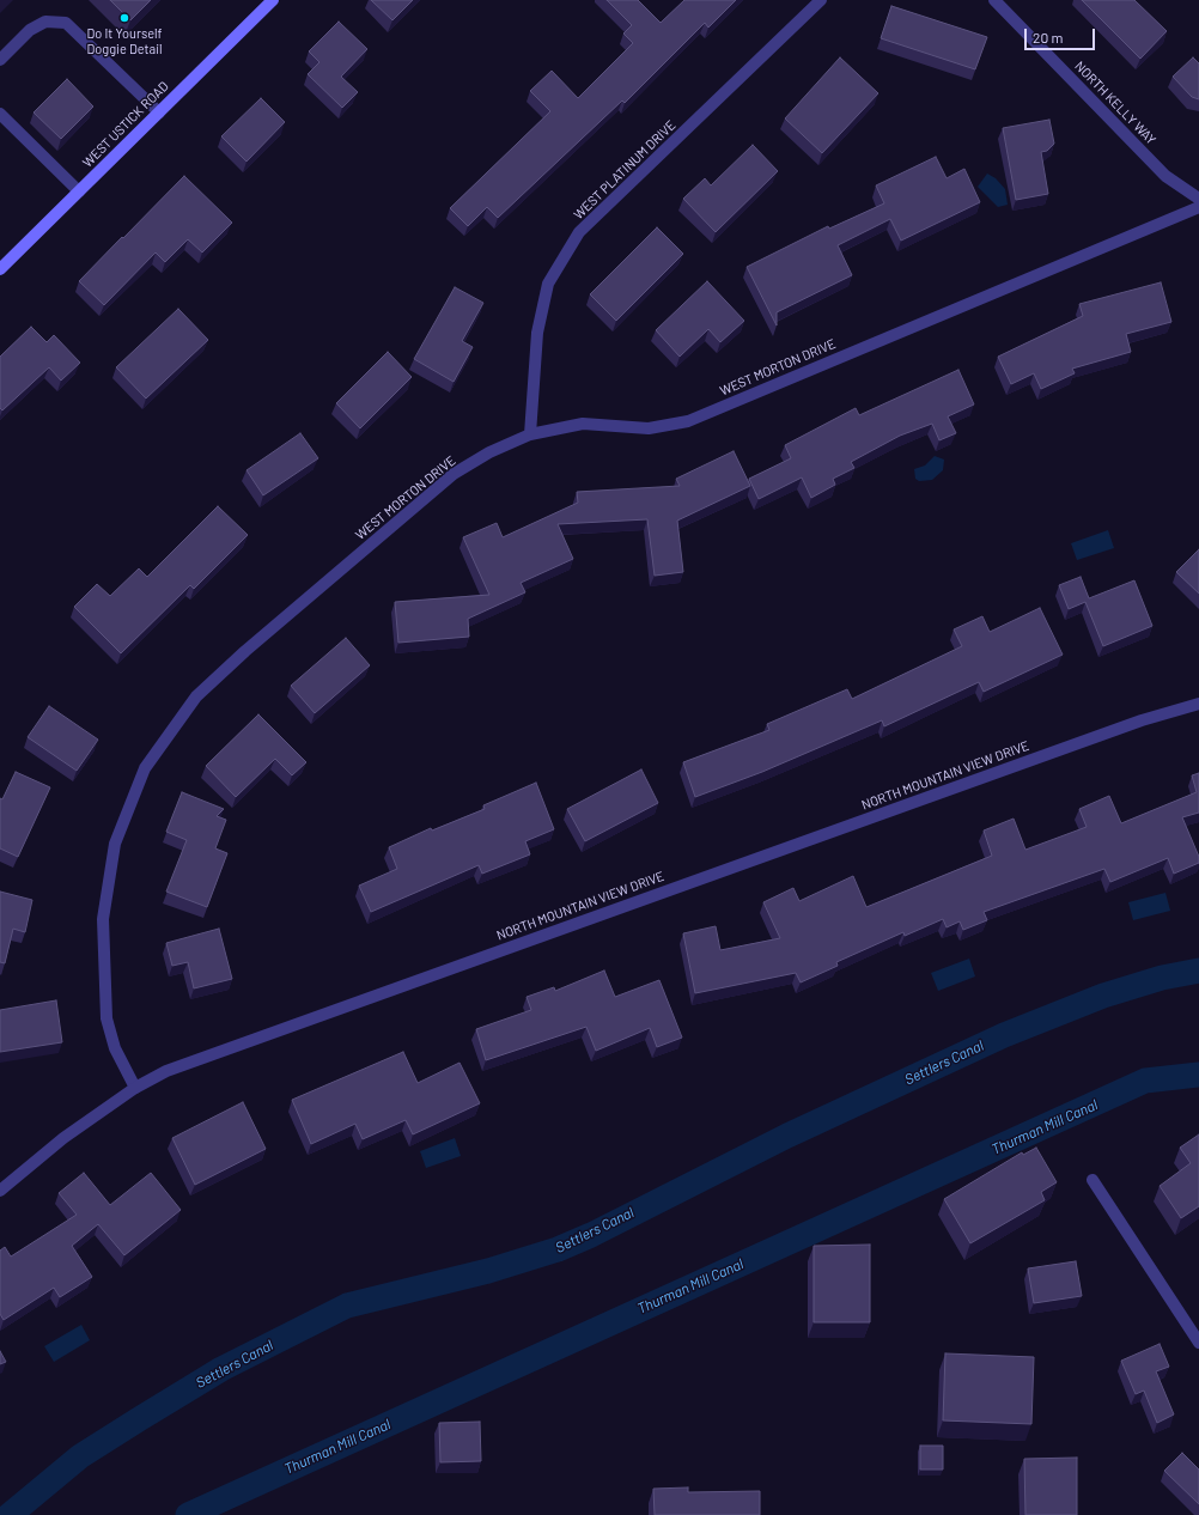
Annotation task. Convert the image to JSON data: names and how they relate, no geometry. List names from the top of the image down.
{
  "streets": {
    "main road": ["WEST USTICK ROAD"],
    "street": [
      "NORTH KELLY WAY",
      "WEST PLATINUM DRIVE",
      "WEST MORTON DRIVE",
      "NORTH MOUNTAIN VIEW DRIVE"
    ]
  },
  "crossings": [
    ["WEST PLATINUM DRIVE", "WEST MORTON DRIVE"],
    ["WEST MORTON DRIVE", "NORTH MOUNTAIN VIEW DRIVE"]
  ],
  "water": ["Settlers Canal", "Thurman Mill Canal"],
  "places": ["Do It Yourself Doggie Detail"],
  "scale_bar": "20 m"
}
